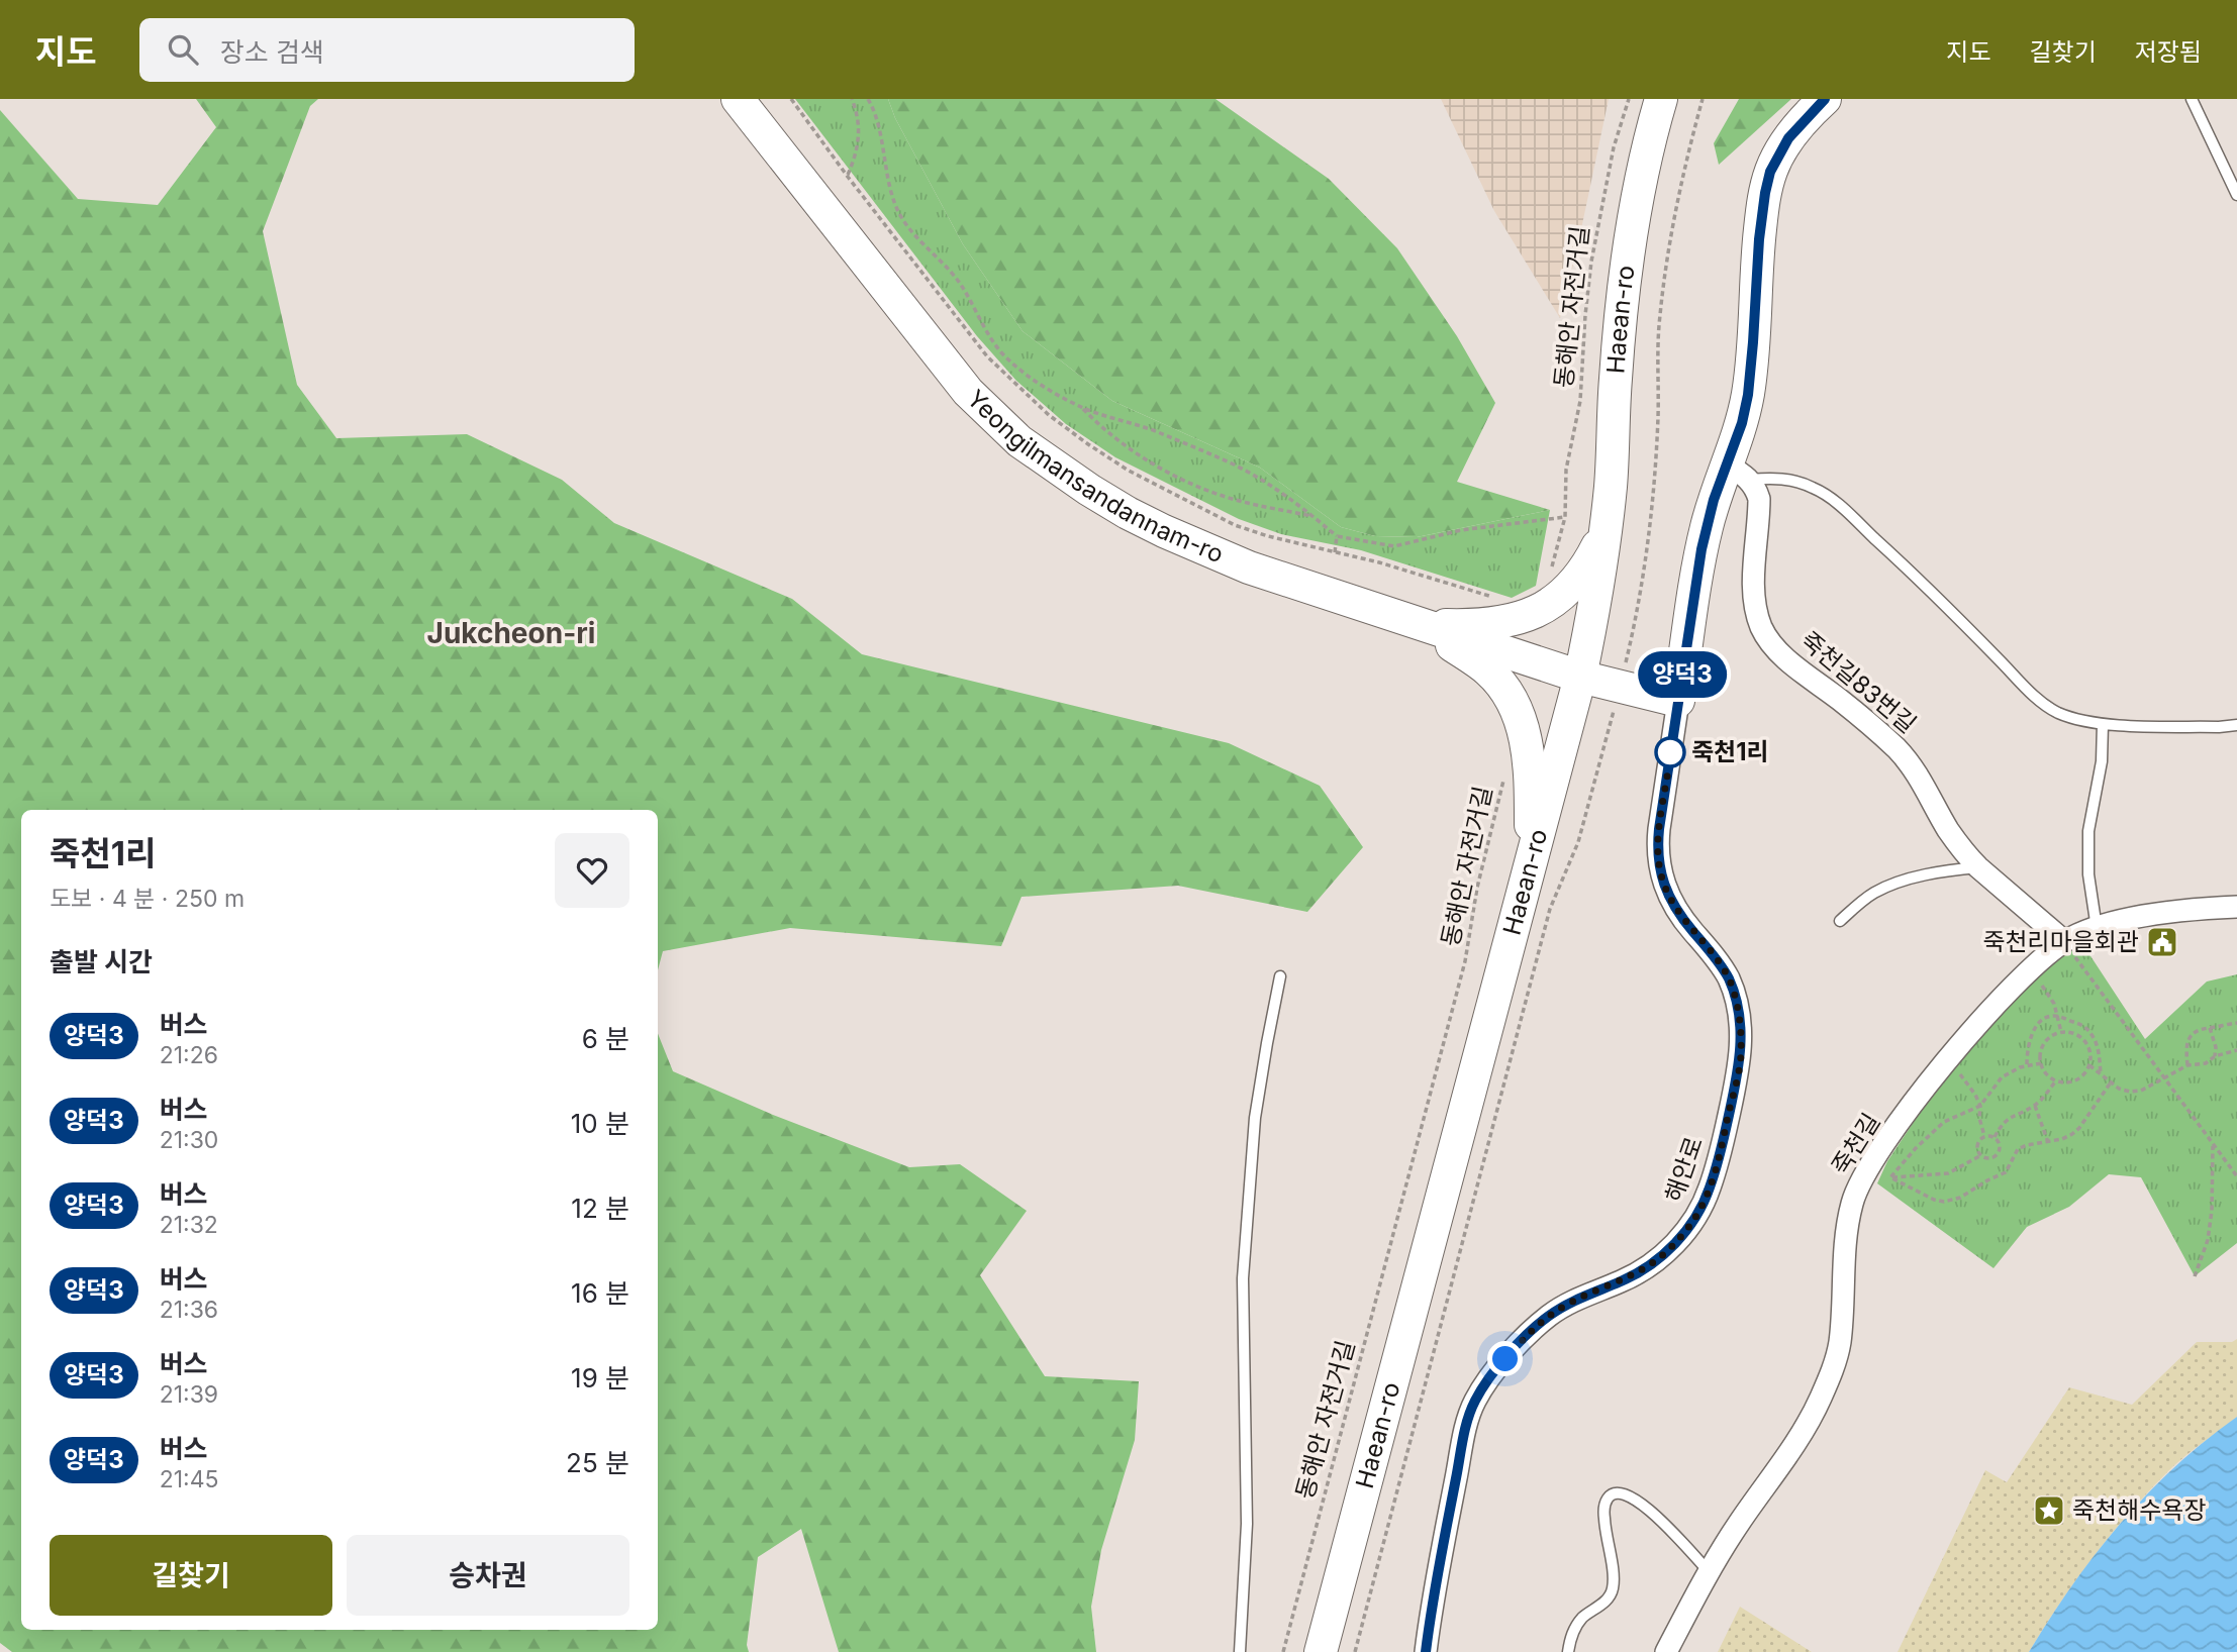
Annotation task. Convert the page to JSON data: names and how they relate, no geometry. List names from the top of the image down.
{
  "streets": {
    "street": [
      "Haean-ro",
      "Yeongilmansandannam-ro",
      "죽천길83번길",
      "죽천길",
      "해안로"
    ],
    "path": ["동해안 자전거길"]
  },
  "crossings": [
    ["Haean-ro", "Yeongilmansandannam-ro"],
    ["Yeongilmansandannam-ro", "해안로"],
    ["죽천길83번길", "죽천길"]
  ],
  "districts": ["Jukcheon-ri"],
  "places": {
    "other": ["죽천1리"],
    "public building": ["죽천리마을회관"],
    "place": ["죽천해수욕장"]
  },
  "lines": ["bus line 양덕3"],
  "page": {
    "header": "지도",
    "search": "장소 검색",
    "nav": ["지도", "길찾기", "저장됨"],
    "on_map": "양덕3",
    "heading": [
      ["죽천1리", "도보 · 4 분 · 250 m"],
      "출발 시간"
    ],
    "list": [
      {
        "mark": "양덕3",
        "name": "버스",
        "note": "21:26",
        "value": "6 분"
      },
      {
        "mark": "양덕3",
        "name": "버스",
        "note": "21:30",
        "value": "10 분"
      },
      {
        "mark": "양덕3",
        "name": "버스",
        "note": "21:32",
        "value": "12 분"
      },
      {
        "mark": "양덕3",
        "name": "버스",
        "note": "21:36",
        "value": "16 분"
      },
      {
        "mark": "양덕3",
        "name": "버스",
        "note": "21:39",
        "value": "19 분"
      },
      {
        "mark": "양덕3",
        "name": "버스",
        "note": "21:45",
        "value": "25 분"
      }
    ],
    "buttons": ["길찾기", "승차권"]
  }
}
